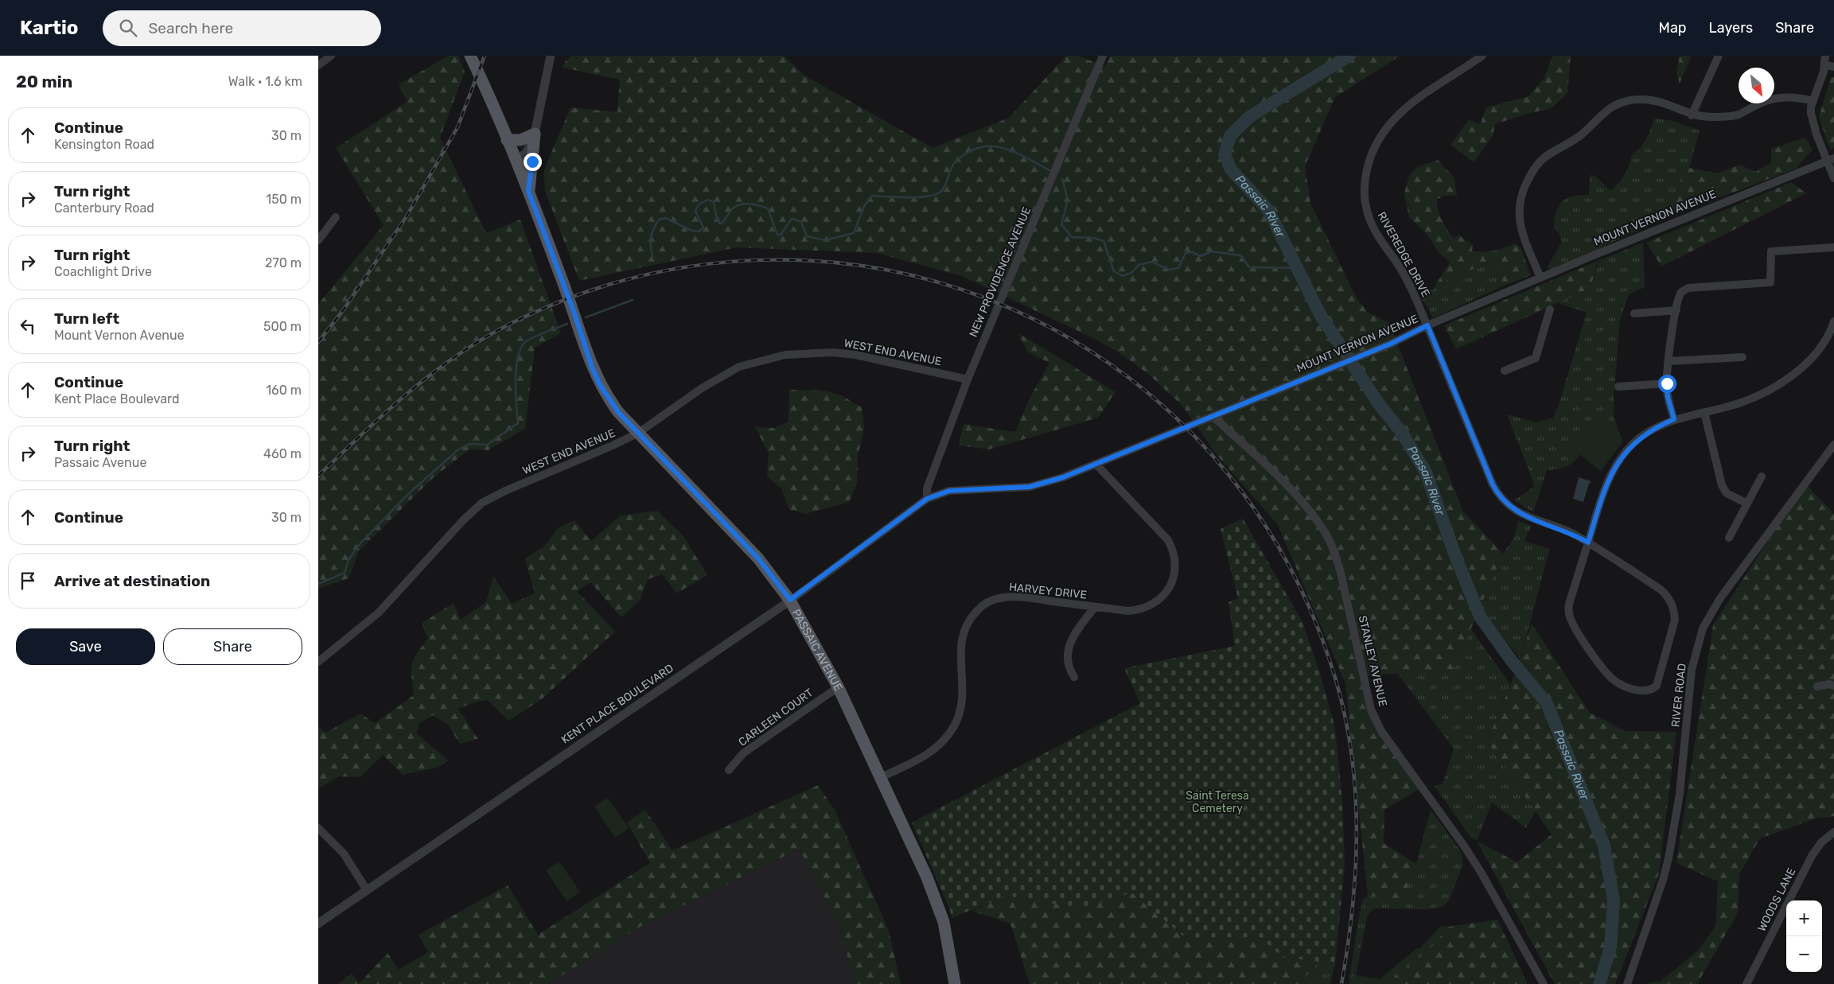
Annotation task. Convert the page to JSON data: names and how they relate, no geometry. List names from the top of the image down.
{
  "streets": {
    "main road": ["PASSAIC AVENUE"],
    "street": [
      "MOUNT VERNON AVENUE",
      "RIVEREDGE DRIVE",
      "NEW PROVIDENCE AVENUE",
      "WEST END AVENUE",
      "HARVEY DRIVE",
      "STANLEY AVENUE",
      "RIVER ROAD",
      "KENT PLACE BOULEVARD",
      "CARLEEN COURT",
      "WOODS LANE"
    ]
  },
  "crossings": [
    ["MOUNT VERNON AVENUE", "RIVEREDGE DRIVE"],
    ["MOUNT VERNON AVENUE", "NEW PROVIDENCE AVENUE"],
    ["MOUNT VERNON AVENUE", "HARVEY DRIVE"],
    ["MOUNT VERNON AVENUE", "STANLEY AVENUE"],
    ["MOUNT VERNON AVENUE", "KENT PLACE BOULEVARD"],
    ["NEW PROVIDENCE AVENUE", "WEST END AVENUE"],
    ["NEW PROVIDENCE AVENUE", "KENT PLACE BOULEVARD"],
    ["WEST END AVENUE", "PASSAIC AVENUE"],
    ["HARVEY DRIVE", "PASSAIC AVENUE"],
    ["PASSAIC AVENUE", "KENT PLACE BOULEVARD"],
    ["PASSAIC AVENUE", "CARLEEN COURT"]
  ],
  "water": ["Passaic River"],
  "parks": ["Saint Teresa Cemetery"],
  "north": "bottom right",
  "page": {
    "header": "Kartio",
    "search": "Search here",
    "nav": ["Map", "Layers", "Share"],
    "heading": ["20 min", "Walk · 1.6 km"],
    "list": [
      ["Continue", "Kensington Road", "30 m"],
      ["Turn right", "Canterbury Road", "150 m"],
      ["Turn right", "Coachlight Drive", "270 m"],
      ["Turn left", "Mount Vernon Avenue", "500 m"],
      ["Continue", "Kent Place Boulevard", "160 m"],
      ["Turn right", "Passaic Avenue", "460 m"],
      ["Continue", "30 m"],
      "Arrive at destination"
    ],
    "buttons": ["Save", "Share"],
    "map_buttons": ["+", "−"]
  }
}
